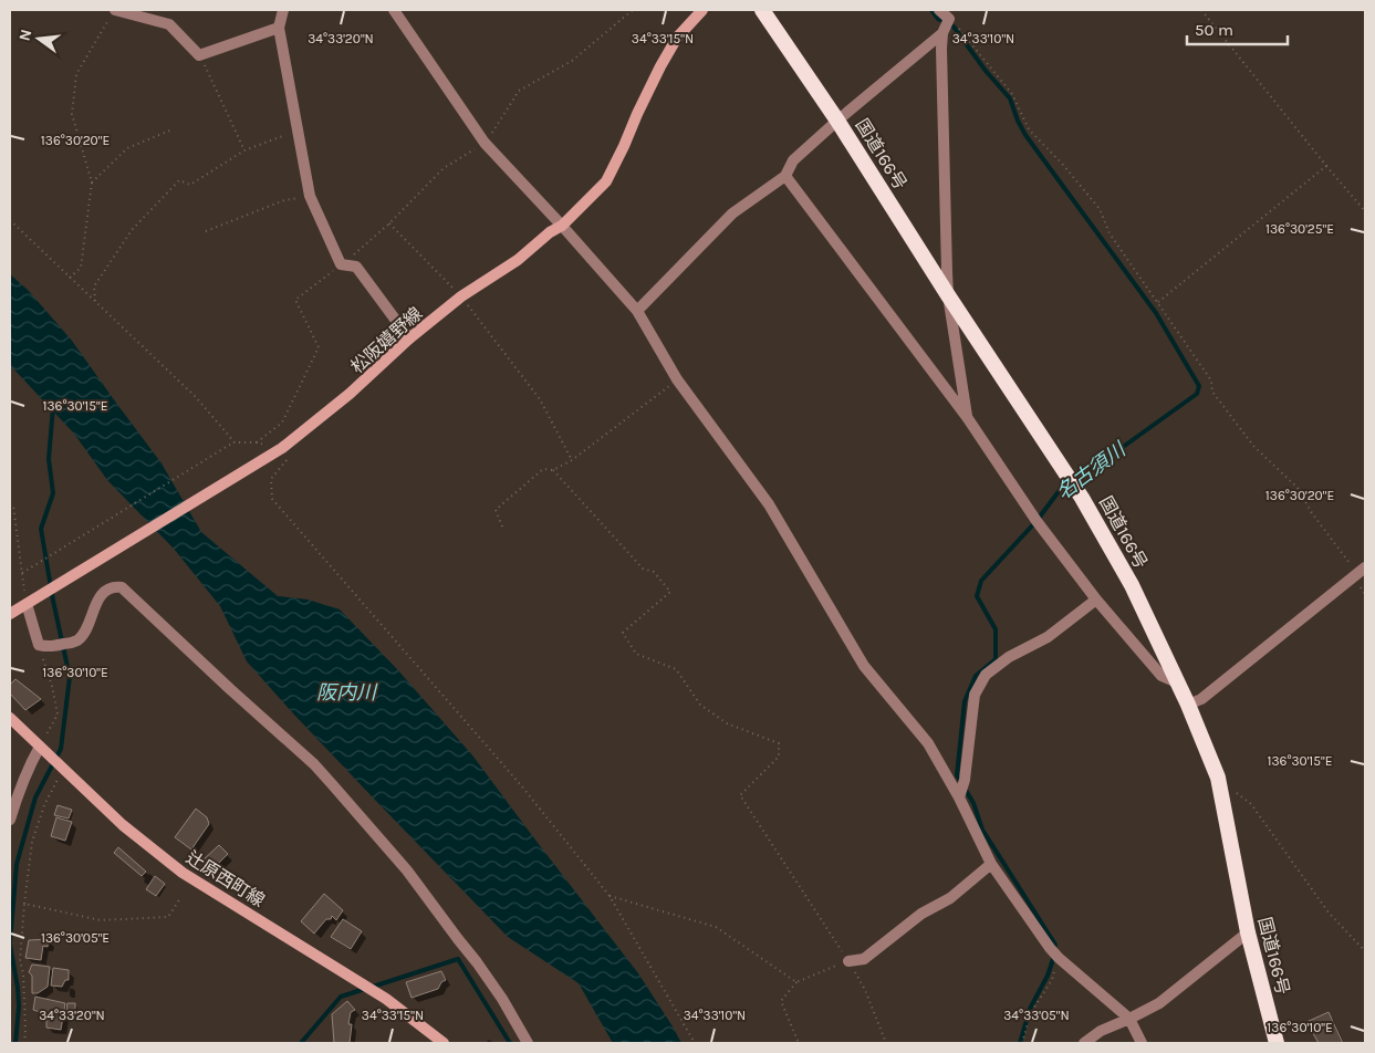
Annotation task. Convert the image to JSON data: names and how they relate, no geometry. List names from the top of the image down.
{
  "streets": {
    "highway": ["国道166号"],
    "main road": ["松阪嬉野線", "辻原西町線"]
  },
  "water": ["名古須川", "阪内川"],
  "scale_bar": "50 m",
  "north": "left",
  "coordinates": [
    "34°33'20\"N",
    "34°33'15\"N",
    "34°33'10\"N",
    "136°30'20\"E",
    "136°30'25\"E",
    "136°30'15\"E",
    "136°30'10\"E",
    "136°30'05\"E",
    "34°33'05\"N"
  ]
}
